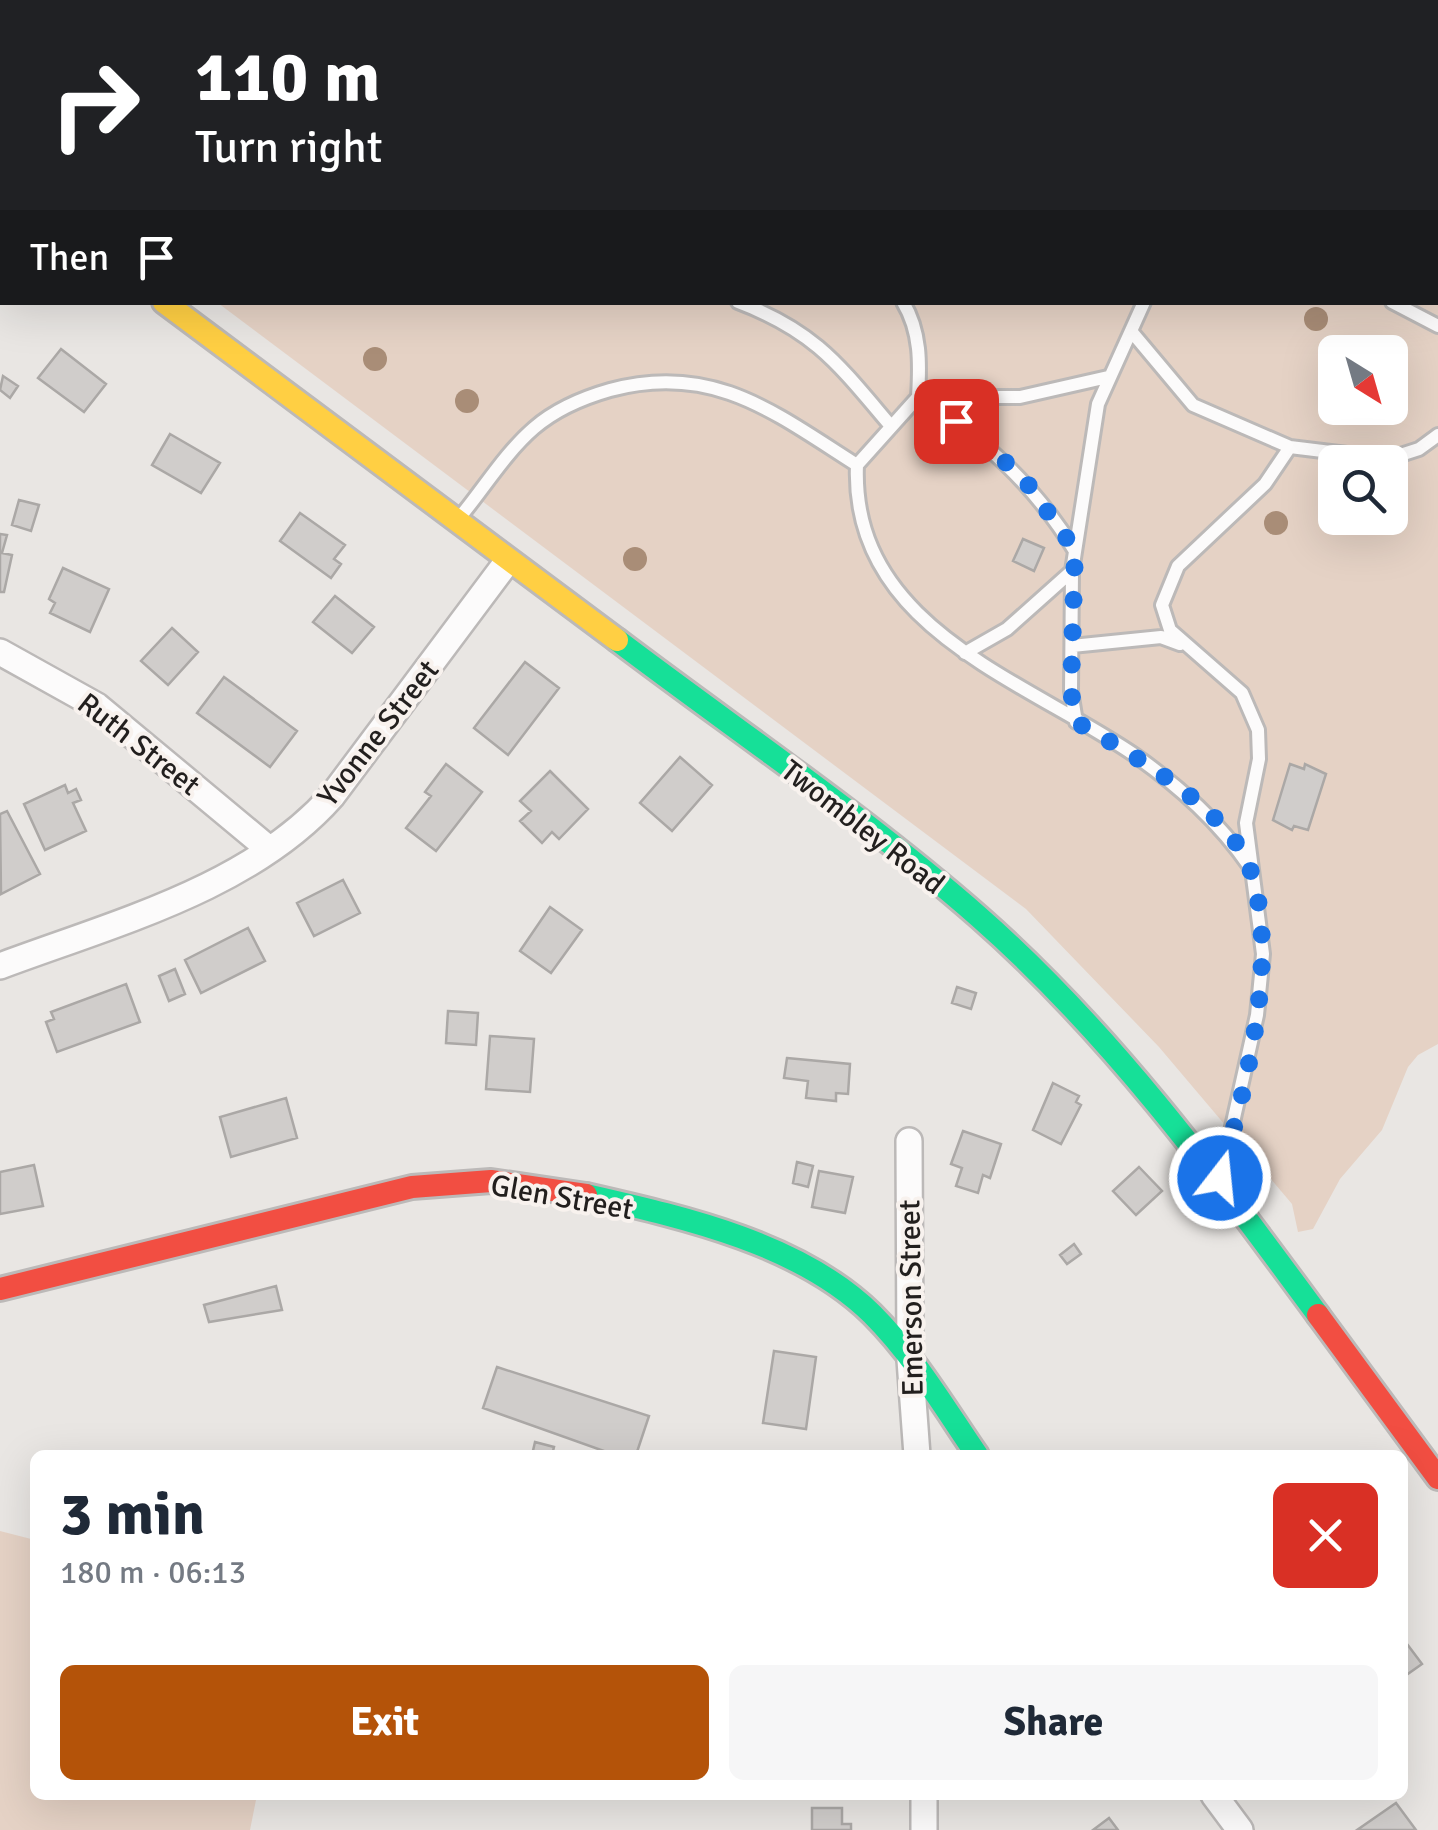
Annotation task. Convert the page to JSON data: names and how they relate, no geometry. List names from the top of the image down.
{
  "streets": {
    "street": [
      "Yvonne Street",
      "Ruth Street",
      "Twombley Road",
      "Glen Street",
      "Emerson Street"
    ]
  },
  "crossings": [
    ["Yvonne Street", "Ruth Street"],
    ["Yvonne Street", "Twombley Road"],
    ["Glen Street", "Emerson Street"]
  ],
  "north": "bottom right",
  "page": {
    "turn": ["110 m", "Turn right"],
    "then": "Then",
    "heading": ["3 min", "180 m · 06:13"],
    "buttons": ["Exit", "Share"]
  }
}
